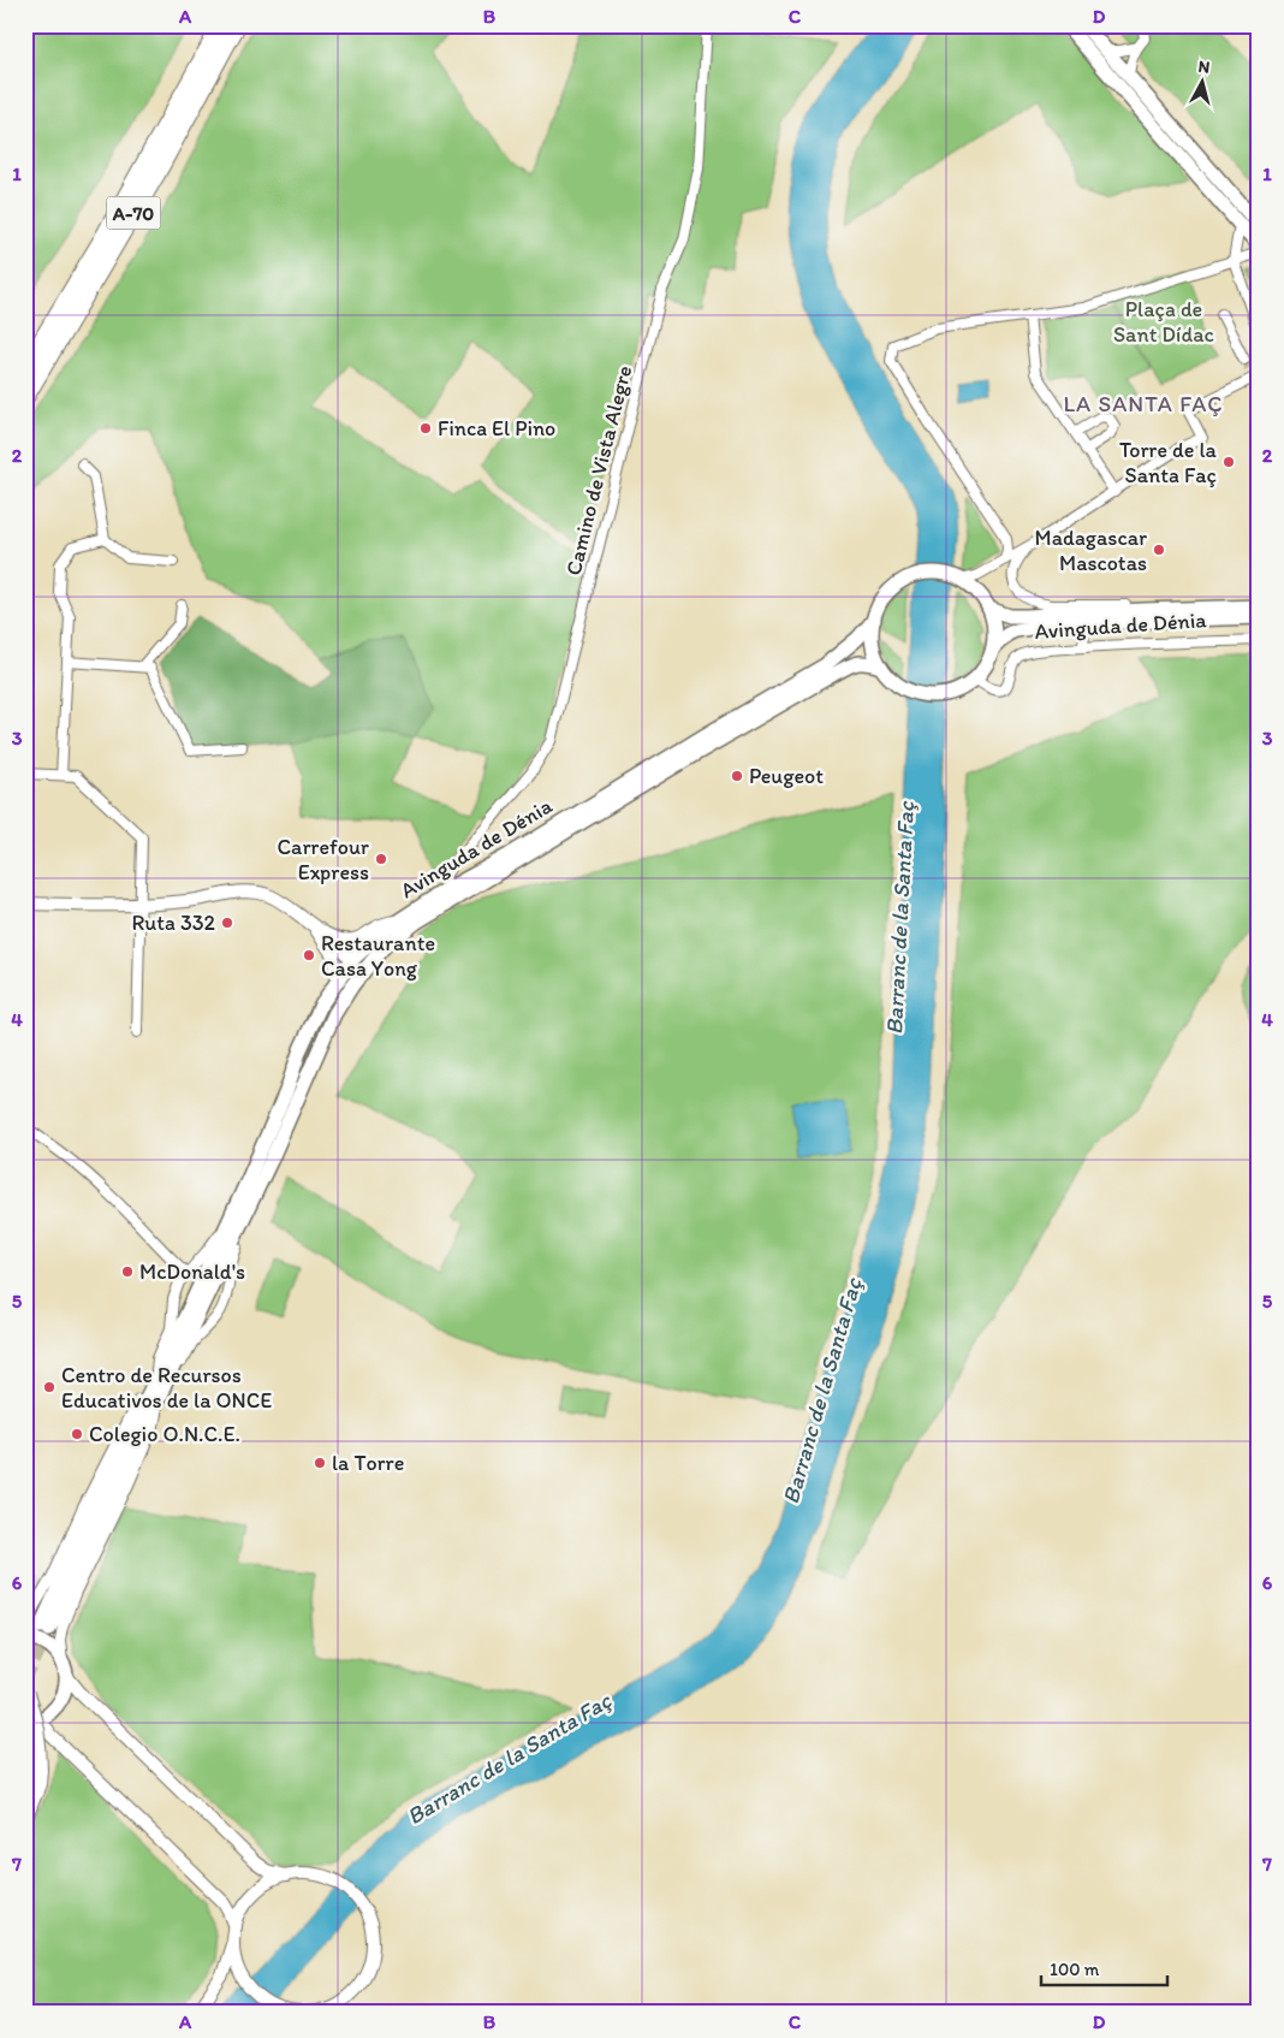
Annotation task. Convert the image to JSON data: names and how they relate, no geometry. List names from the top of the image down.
{
  "streets": {
    "highway": ["A-70"],
    "main road": ["Avinguda de Dénia"],
    "street": ["Camino de Vista Alegre"]
  },
  "crossings": [
    ["Camino de Vista Alegre", "Avinguda de Dénia"]
  ],
  "districts": ["LA SANTA FAÇ"],
  "water": ["Barranc de la Santa Faç"],
  "parks": ["Plaça de Sant Dídac"],
  "places": [
    "Finca El Pino",
    "Torre de la Santa Faç",
    "Madagascar Mascotas",
    "Peugeot",
    "Carrefour Express",
    "Ruta 332",
    "Restaurante Casa Yong",
    "McDonald's",
    "Centro de Recursos Educativos de la ONCE",
    "Colegio O.N.C.E.",
    "la Torre"
  ],
  "scale_bar": "100 m",
  "north": "top",
  "grid": {
    "columns": [
      "A",
      "B",
      "C",
      "D"
    ],
    "rows": [
      "1",
      "2",
      "3",
      "4",
      "5",
      "6",
      "7"
    ]
  }
}
